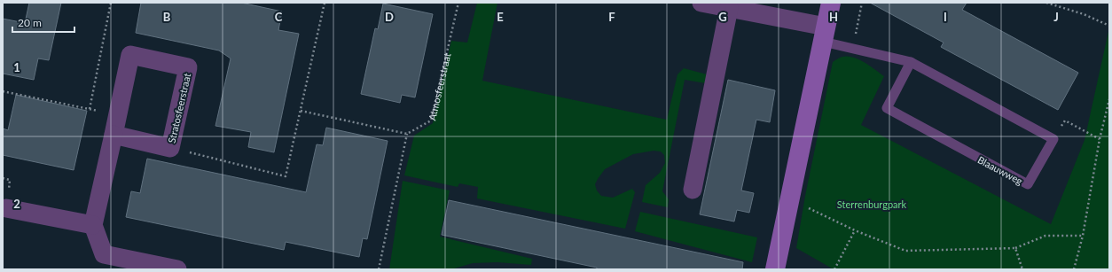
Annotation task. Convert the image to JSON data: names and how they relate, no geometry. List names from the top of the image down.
{
  "streets": {
    "street": ["Stratosfeerstraat"],
    "lane": ["Blaauwweg"],
    "path": ["Atmosfeerstraat"]
  },
  "parks": ["Sterrenburgpark"],
  "scale_bar": "20 m",
  "grid": {
    "columns": [
      "B",
      "C",
      "D",
      "E",
      "F",
      "G",
      "H",
      "I",
      "J"
    ],
    "rows": ["1", "2"]
  }
}
